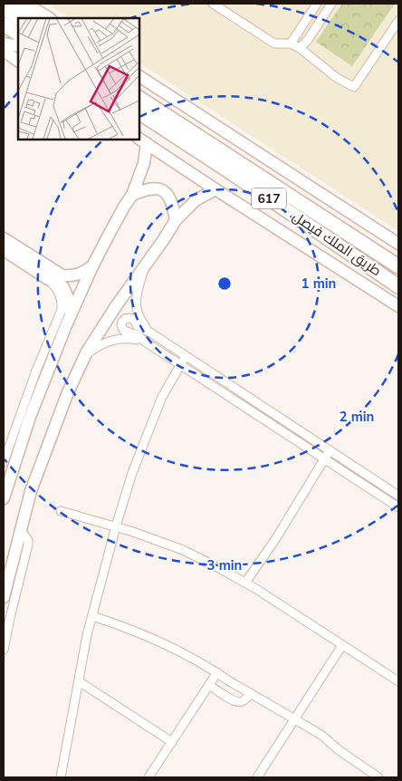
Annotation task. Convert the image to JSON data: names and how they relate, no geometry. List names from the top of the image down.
{
  "streets": {
    "highway": ["617", "طريق الملك فيصل"]
  },
  "rings": ["1 min", "2 min", "3 min"]
}
